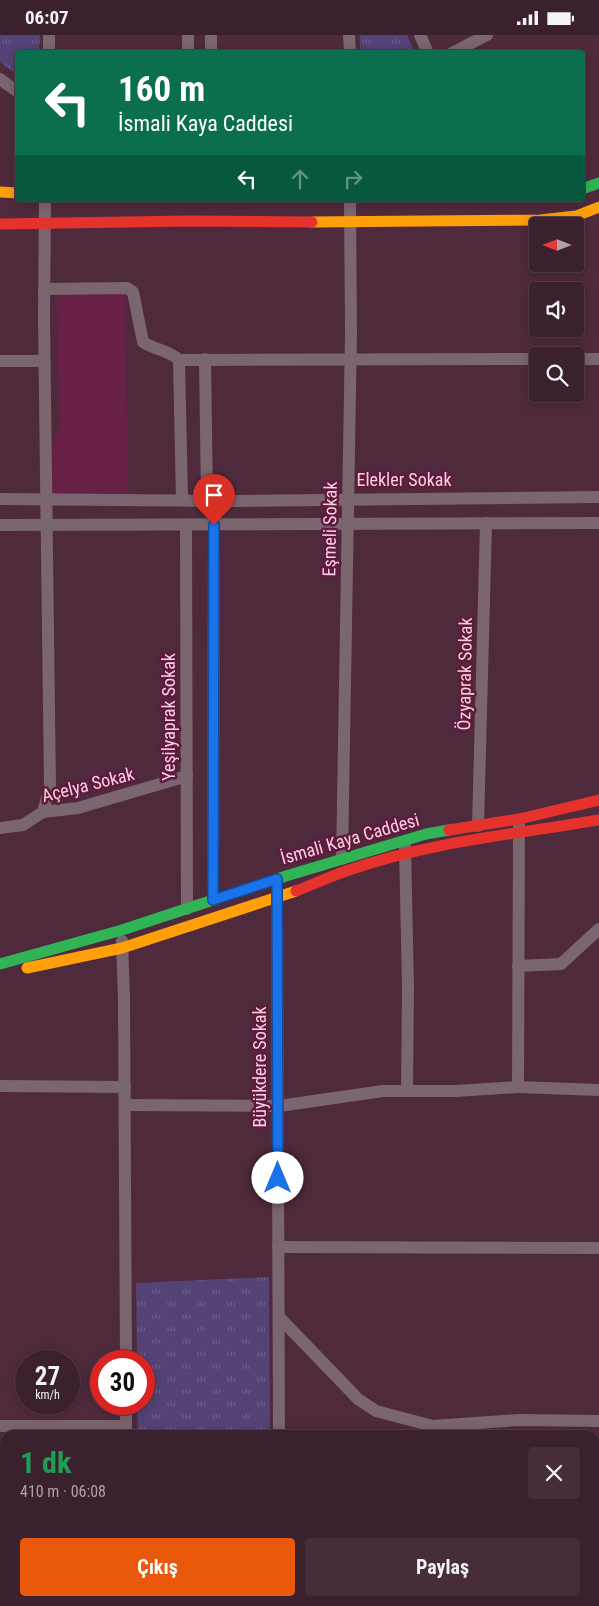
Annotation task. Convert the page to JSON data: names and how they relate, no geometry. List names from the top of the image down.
{
  "streets": {
    "street": [
      "Elekler Sokak",
      "Eşmeli Sokak",
      "Özyaprak Sokak",
      "Yeşilyaprak Sokak",
      "Açelya Sokak",
      "İsmali Kaya Caddesi",
      "Büyükdere Sokak"
    ]
  },
  "crossings": [
    ["Elekler Sokak", "Eşmeli Sokak"],
    ["Eşmeli Sokak", "İsmali Kaya Caddesi"],
    ["Özyaprak Sokak", "İsmali Kaya Caddesi"],
    ["Yeşilyaprak Sokak", "Açelya Sokak"],
    ["Yeşilyaprak Sokak", "İsmali Kaya Caddesi"],
    ["İsmali Kaya Caddesi", "Büyükdere Sokak"]
  ],
  "north": "left",
  "page": {
    "status": "06:07",
    "turn": ["160 m", "İsmali Kaya Caddesi"],
    "speed": "27 km/h",
    "limit": "30",
    "heading": ["1 dk", "410 m · 06:08"],
    "buttons": ["Çıkış", "Paylaş"]
  }
}
